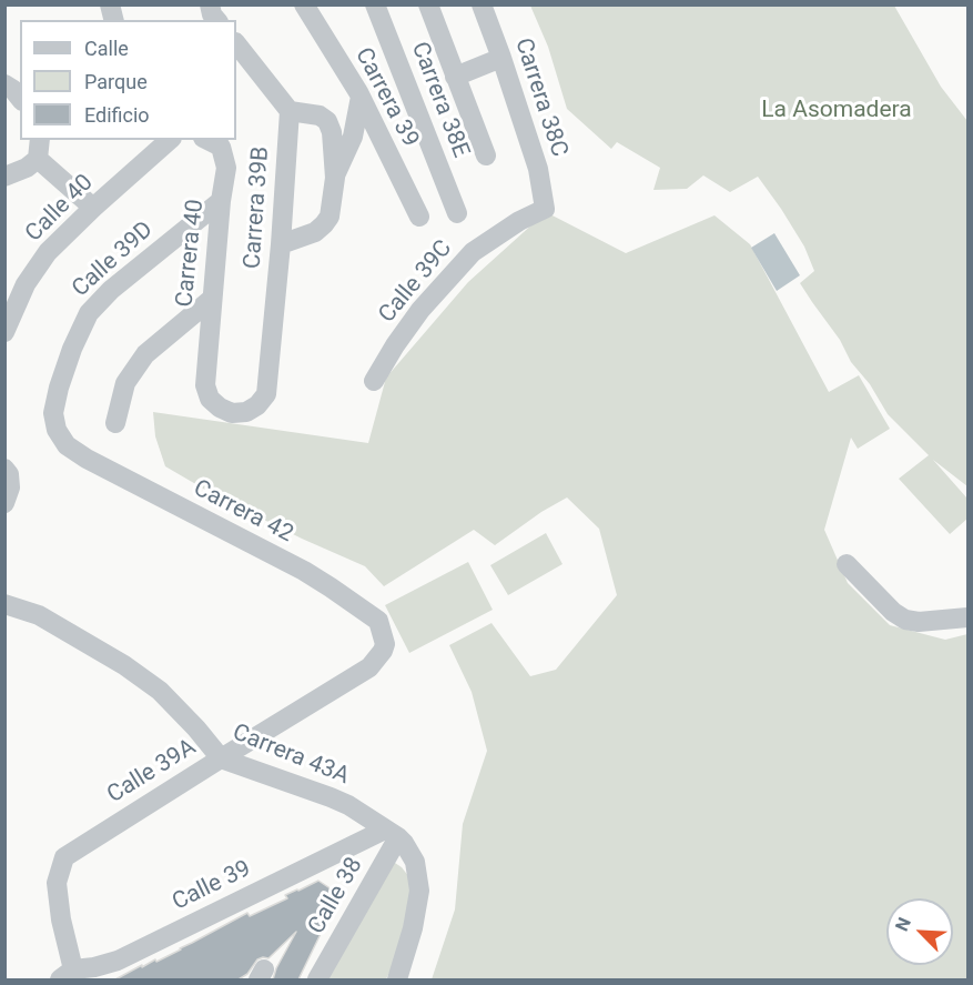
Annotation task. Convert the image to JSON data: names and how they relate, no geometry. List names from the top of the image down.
{
  "streets": {
    "street": [
      "Carrera 39",
      "Carrera 38C",
      "Carrera 38E",
      "Carrera 39B",
      "Calle 40",
      "Carrera 40",
      "Calle 39D",
      "Calle 39C",
      "Carrera 42",
      "Carrera 43A",
      "Calle 39A",
      "Calle 39",
      "Calle 38"
    ]
  },
  "crossings": [
    ["Carrera 38C", "Calle 39C"],
    ["Carrera 39B", "Carrera 40"],
    ["Carrera 40", "Calle 39D"],
    ["Calle 39D", "Carrera 42"],
    ["Carrera 42", "Calle 39A"],
    ["Carrera 43A", "Calle 39A"],
    ["Carrera 43A", "Calle 39"],
    ["Carrera 43A", "Calle 38"],
    ["Calle 39A", "Calle 39"],
    ["Calle 39", "Calle 38"]
  ],
  "parks": ["La Asomadera"],
  "legend": ["Calle", "Parque", "Edificio"],
  "north": "top left"
}
